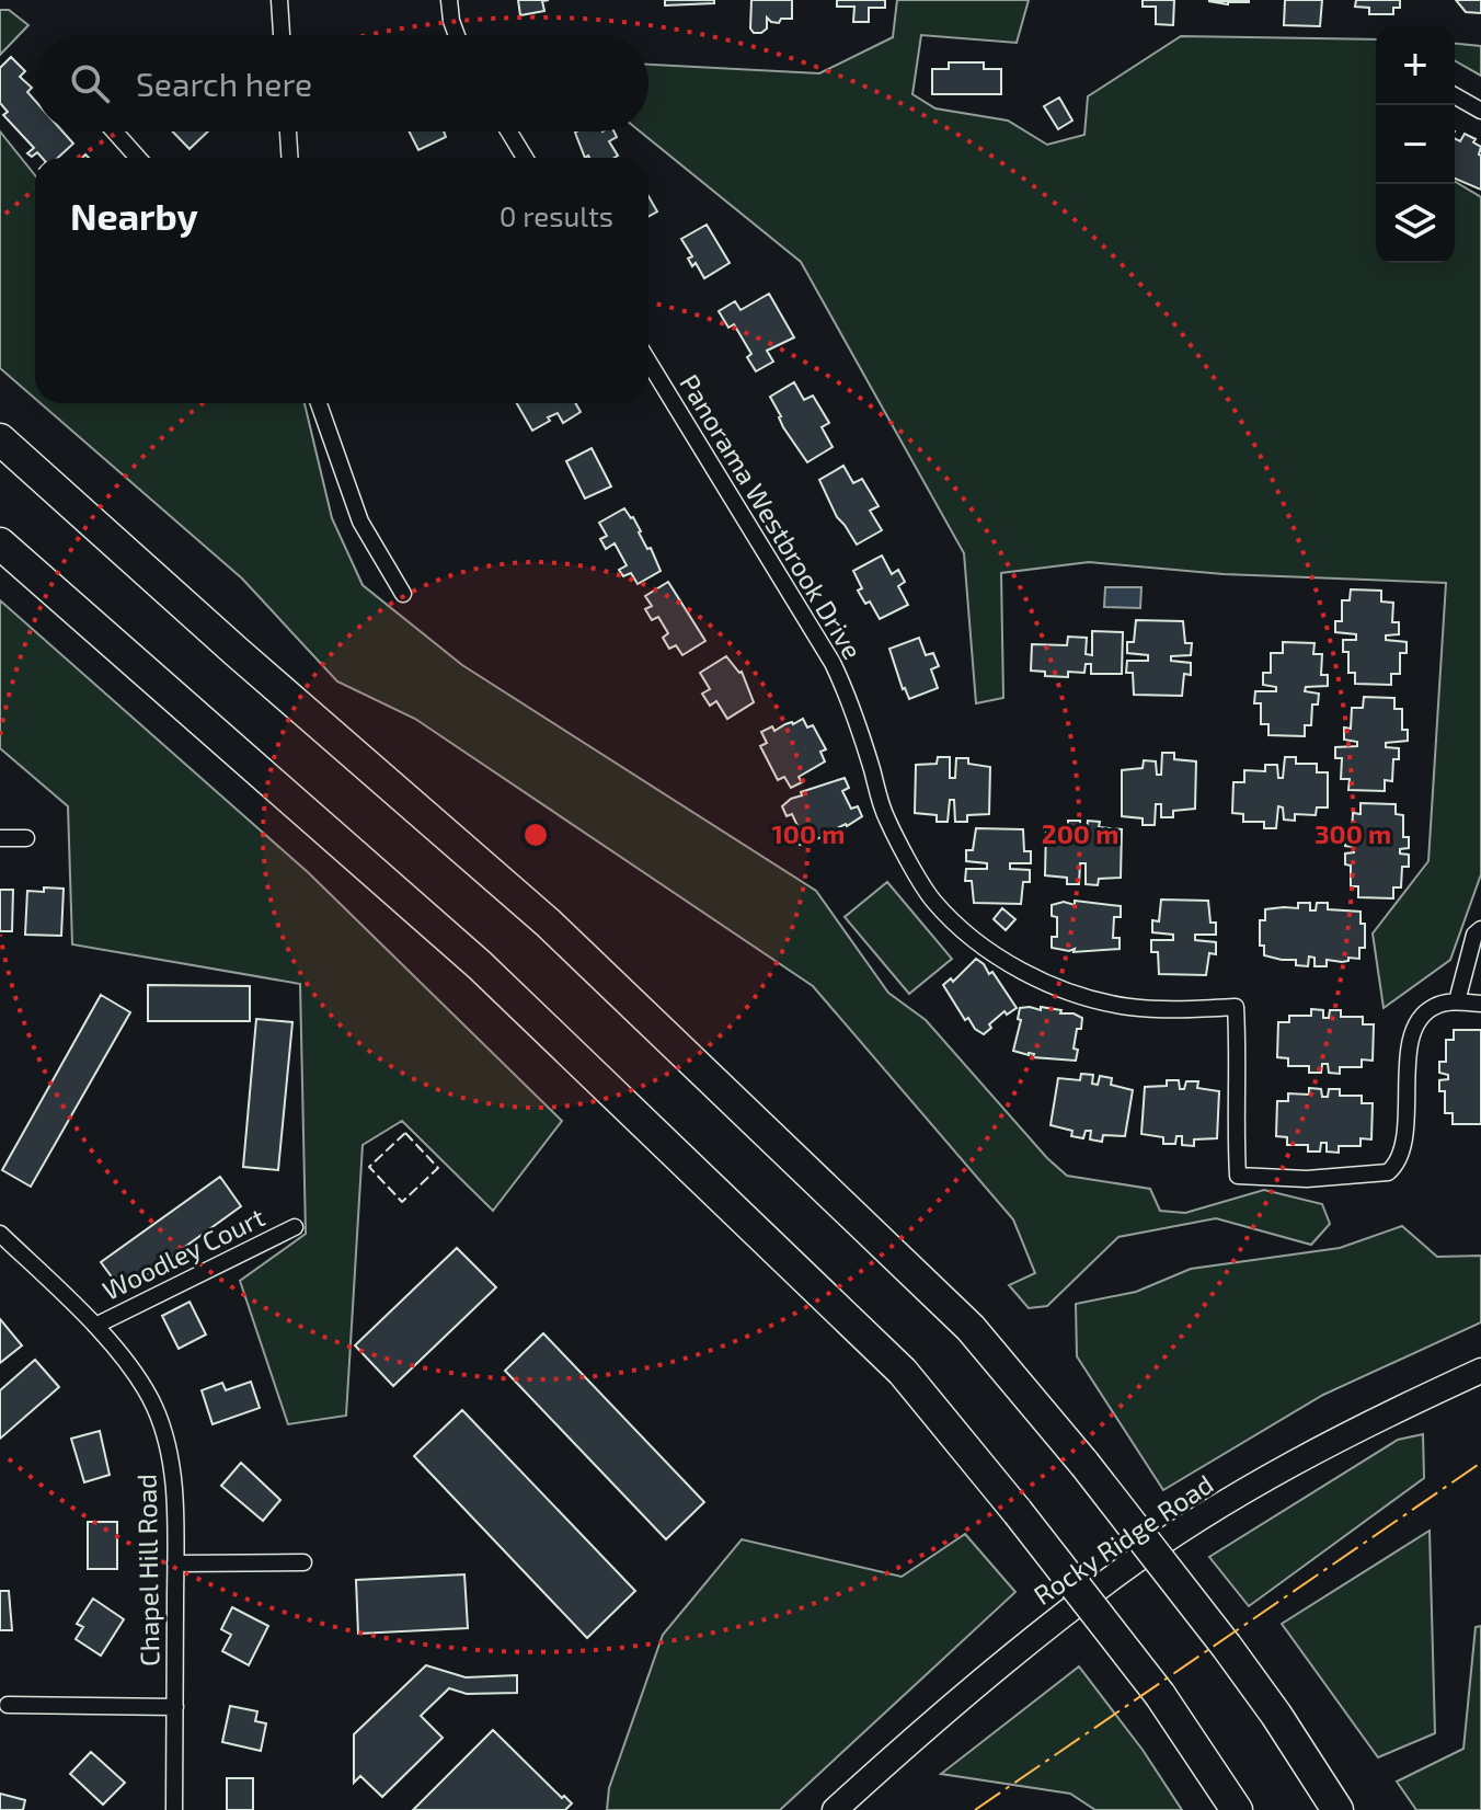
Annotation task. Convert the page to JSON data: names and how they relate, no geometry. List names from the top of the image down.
{
  "streets": {
    "main road": ["Rocky Ridge Road"],
    "street": ["Panorama Westbrook Drive", "Woodley Court", "Chapel Hill Road"]
  },
  "crossings": [
    ["Woodley Court", "Chapel Hill Road"]
  ],
  "page": {
    "map_buttons": ["+", "−"],
    "search": "Search here",
    "heading": ["Nearby", "0 results"]
  },
  "rings": ["100 m", "200 m", "300 m"]
}
